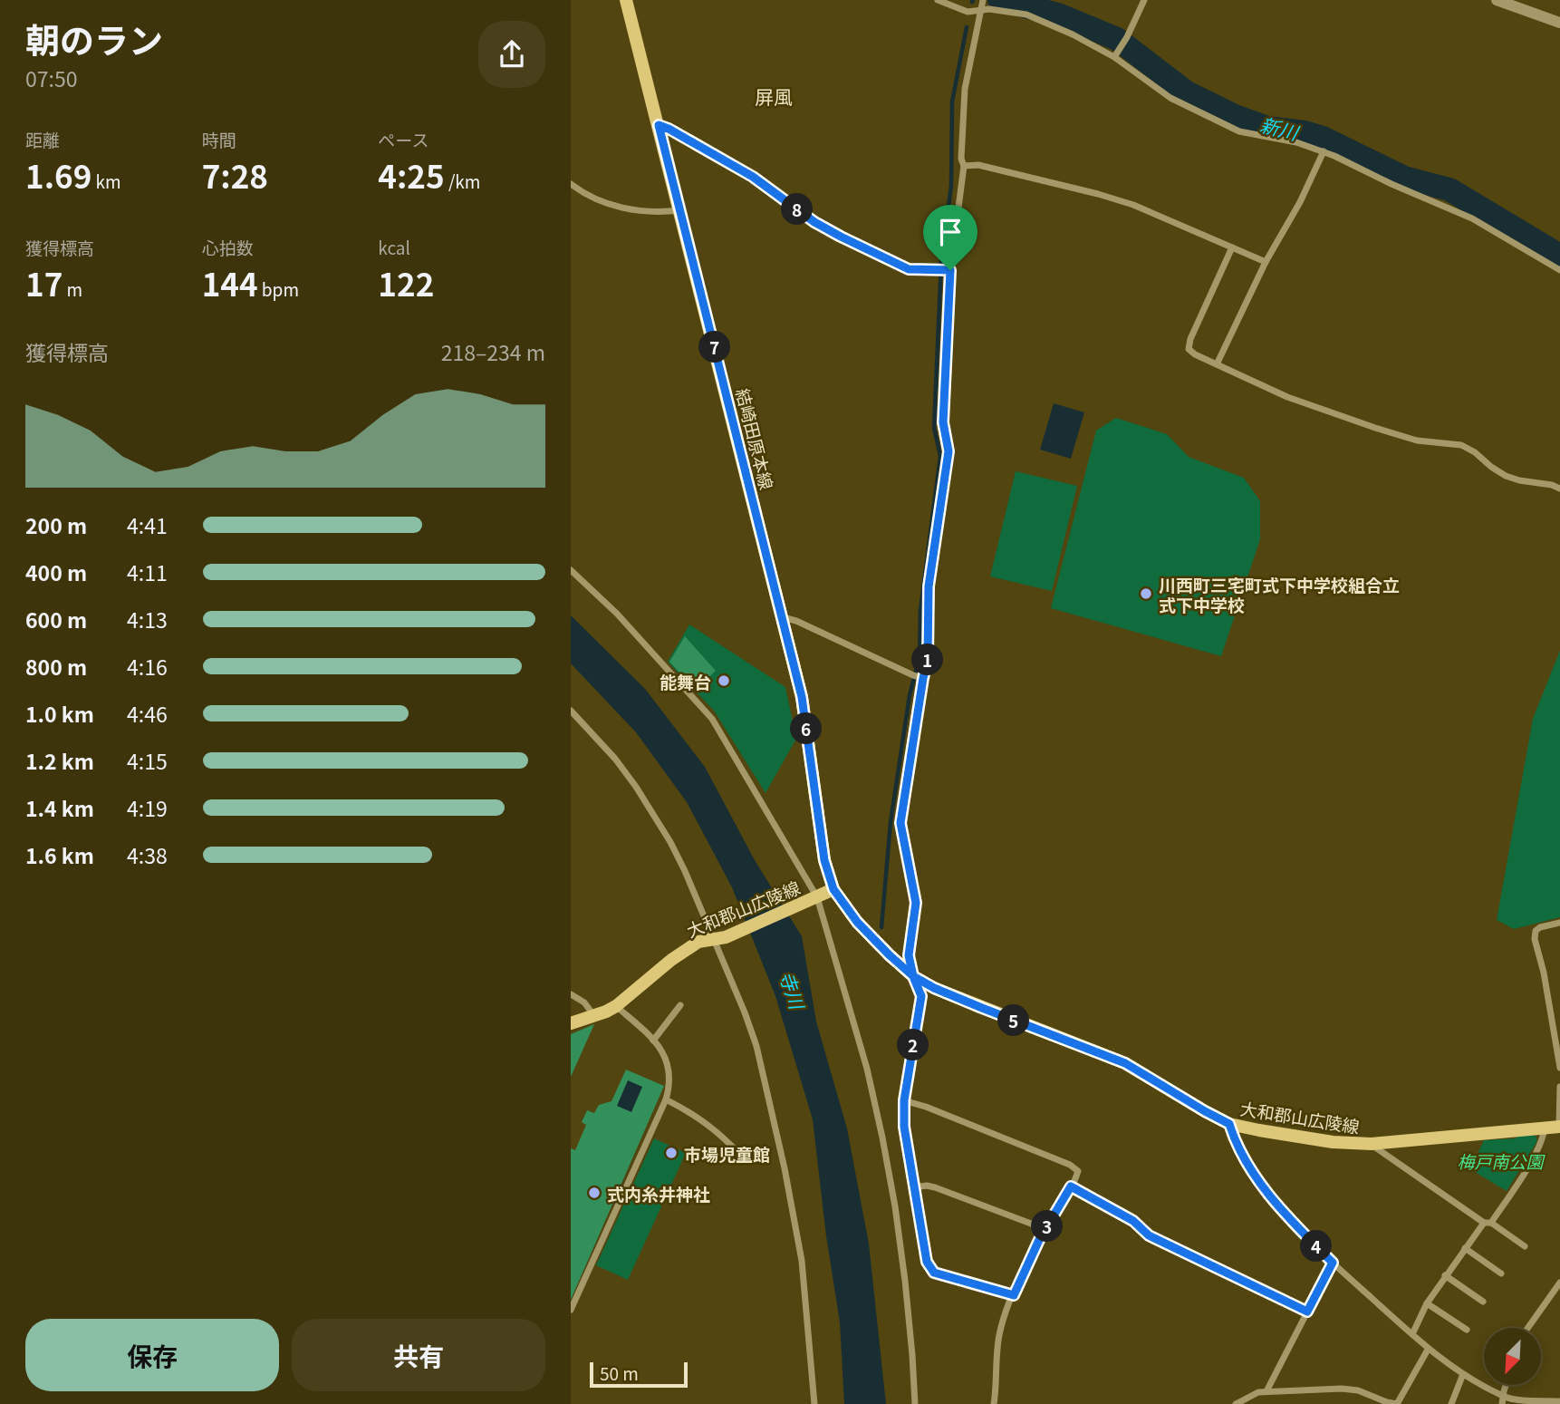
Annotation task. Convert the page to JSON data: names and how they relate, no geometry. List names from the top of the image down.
{
  "streets": {
    "main road": ["結崎田原本線", "大和郡山広陵線"]
  },
  "crossings": [
    ["結崎田原本線", "大和郡山広陵線"]
  ],
  "districts": ["屏風"],
  "water": ["新川", "寺川"],
  "parks": ["梅戸南公園"],
  "places": [
    "川西町三宅町式下中学校組合立 式下中学校",
    "能舞台",
    "市場児童館",
    "式内糸井神社"
  ],
  "scale_bar": "50 m",
  "north": "bottom left",
  "page": {
    "heading": ["朝のラン", "07:50"],
    "stats": [
      ["距離", "1.69 km"],
      ["時間", "7:28"],
      ["ペース", "4:25 /km"],
      ["獲得標高", "17 m"],
      ["心拍数", "144 bpm"],
      ["kcal", "122"]
    ],
    "pins": [
      "8",
      "7",
      "1",
      "6",
      "5",
      "2",
      "3",
      "4"
    ],
    "chart": ["獲得標高", "218–234 m"],
    "list": [
      {
        "name": "200 m",
        "note": "4:41"
      },
      {
        "name": "400 m",
        "note": "4:11"
      },
      {
        "name": "600 m",
        "note": "4:13"
      },
      {
        "name": "800 m",
        "note": "4:16"
      },
      {
        "name": "1.0 km",
        "note": "4:46"
      },
      {
        "name": "1.2 km",
        "note": "4:15"
      },
      {
        "name": "1.4 km",
        "note": "4:19"
      },
      {
        "name": "1.6 km",
        "note": "4:38"
      }
    ],
    "buttons": ["保存", "共有"],
    "scale": "50 m"
  }
}
